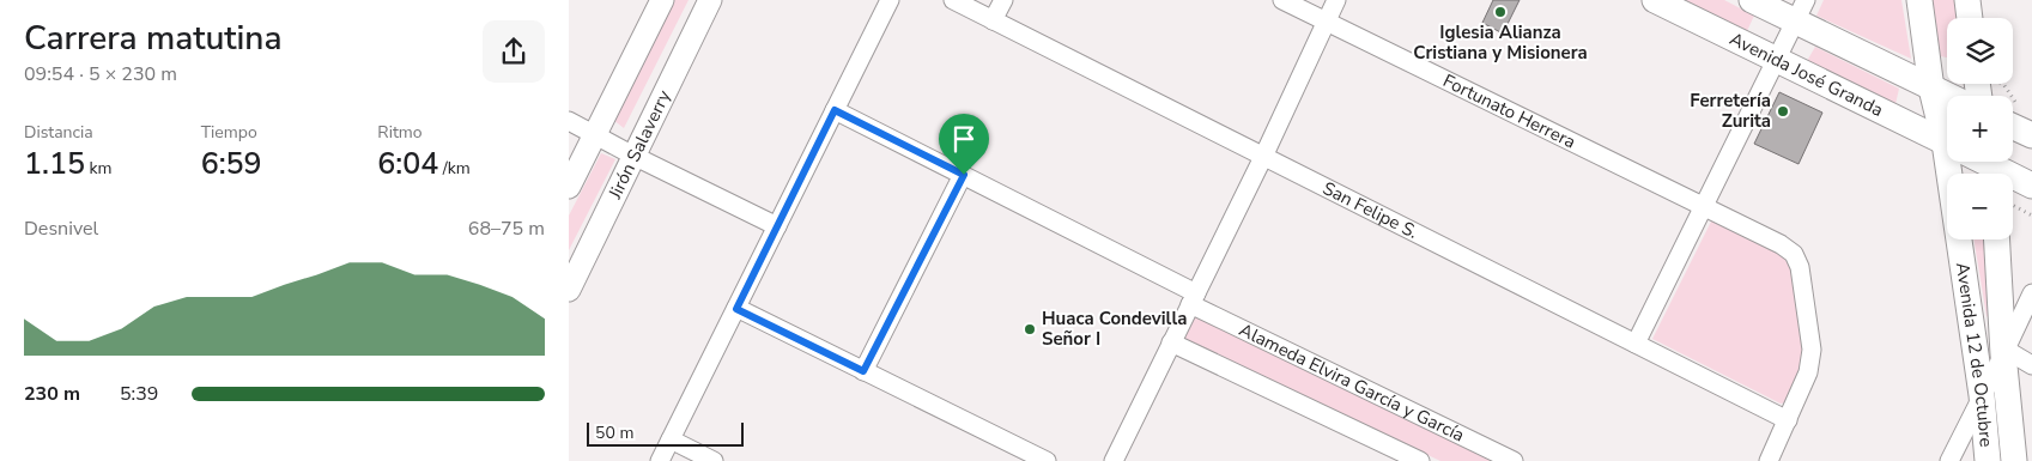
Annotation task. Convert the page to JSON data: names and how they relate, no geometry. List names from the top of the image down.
{
  "streets": {
    "main road": ["Avenida José Granda", "Avenida 12 de Octubre"],
    "street": [
      "Fortunato Herrera",
      "Jirón Salaverry",
      "San Felipe S.",
      "Alameda Elvira García y García"
    ]
  },
  "crossings": [
    ["Fortunato Herrera", "San Felipe S."]
  ],
  "places": ["Iglesia Alianza Cristiana y Misionera", "Ferretería Zurita", "Huaca Condevilla Señor I"],
  "scale_bar": "50 m",
  "page": {
    "heading": ["Carrera matutina", "09:54 · 5 × 230 m"],
    "map_buttons": ["+", "−"],
    "stats": [
      ["Distancia", "1.15 km"],
      ["Tiempo", "6:59"],
      ["Ritmo", "6:04 /km"]
    ],
    "chart": ["Desnivel", "68–75 m"],
    "list": [
      {
        "name": "230 m",
        "note": "5:39"
      }
    ],
    "scale": "50 m"
  }
}
